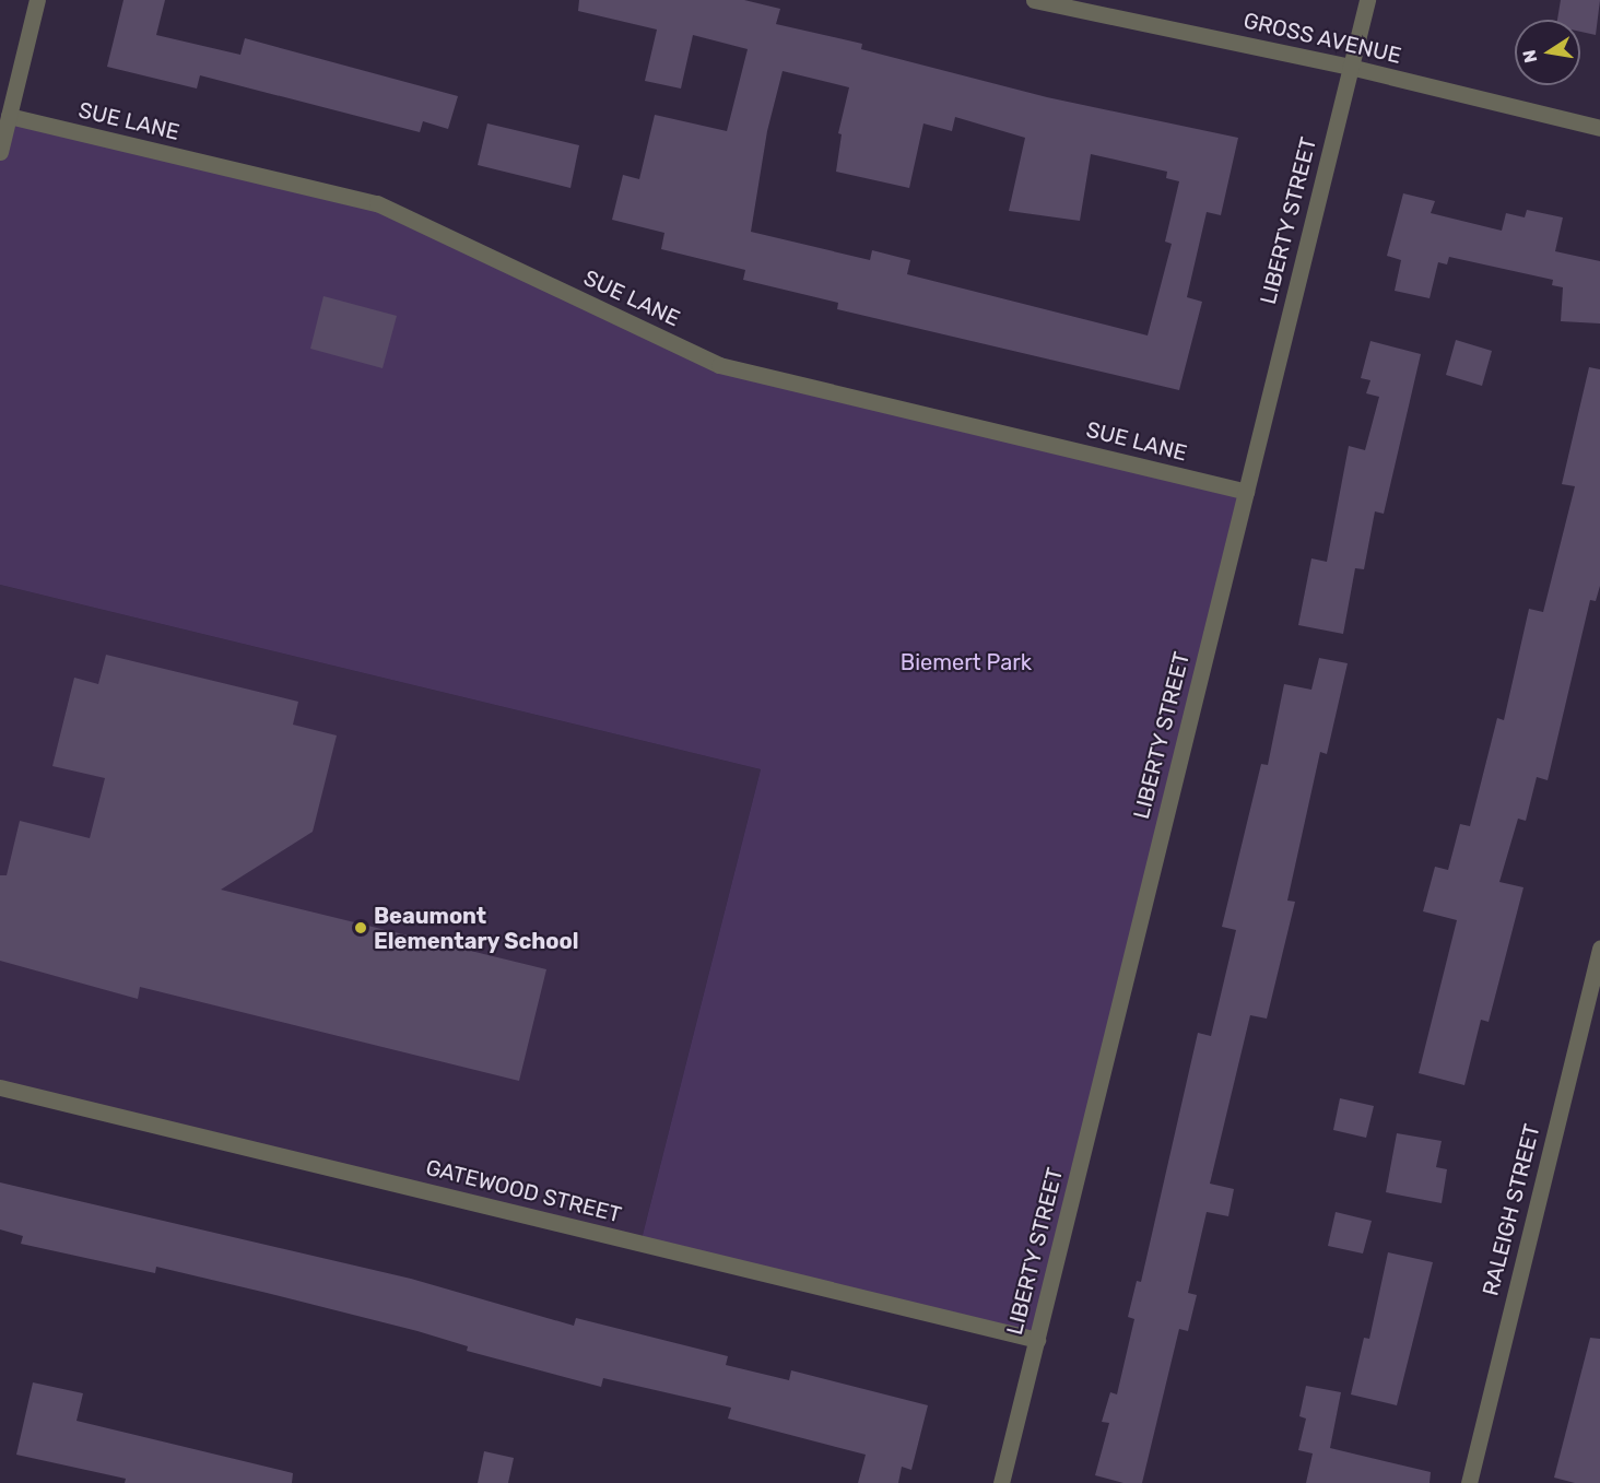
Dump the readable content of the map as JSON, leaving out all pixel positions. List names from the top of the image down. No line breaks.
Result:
{"streets":{"street":["GROSS AVENUE","SUE LANE","LIBERTY STREET","GATEWOOD STREET","RALEIGH STREET"]},"crossings":[["GROSS AVENUE","LIBERTY STREET"],["SUE LANE","LIBERTY STREET"],["LIBERTY STREET","GATEWOOD STREET"]],"parks":["Biemert Park"],"places":["Beaumont Elementary School"],"north":"left"}
